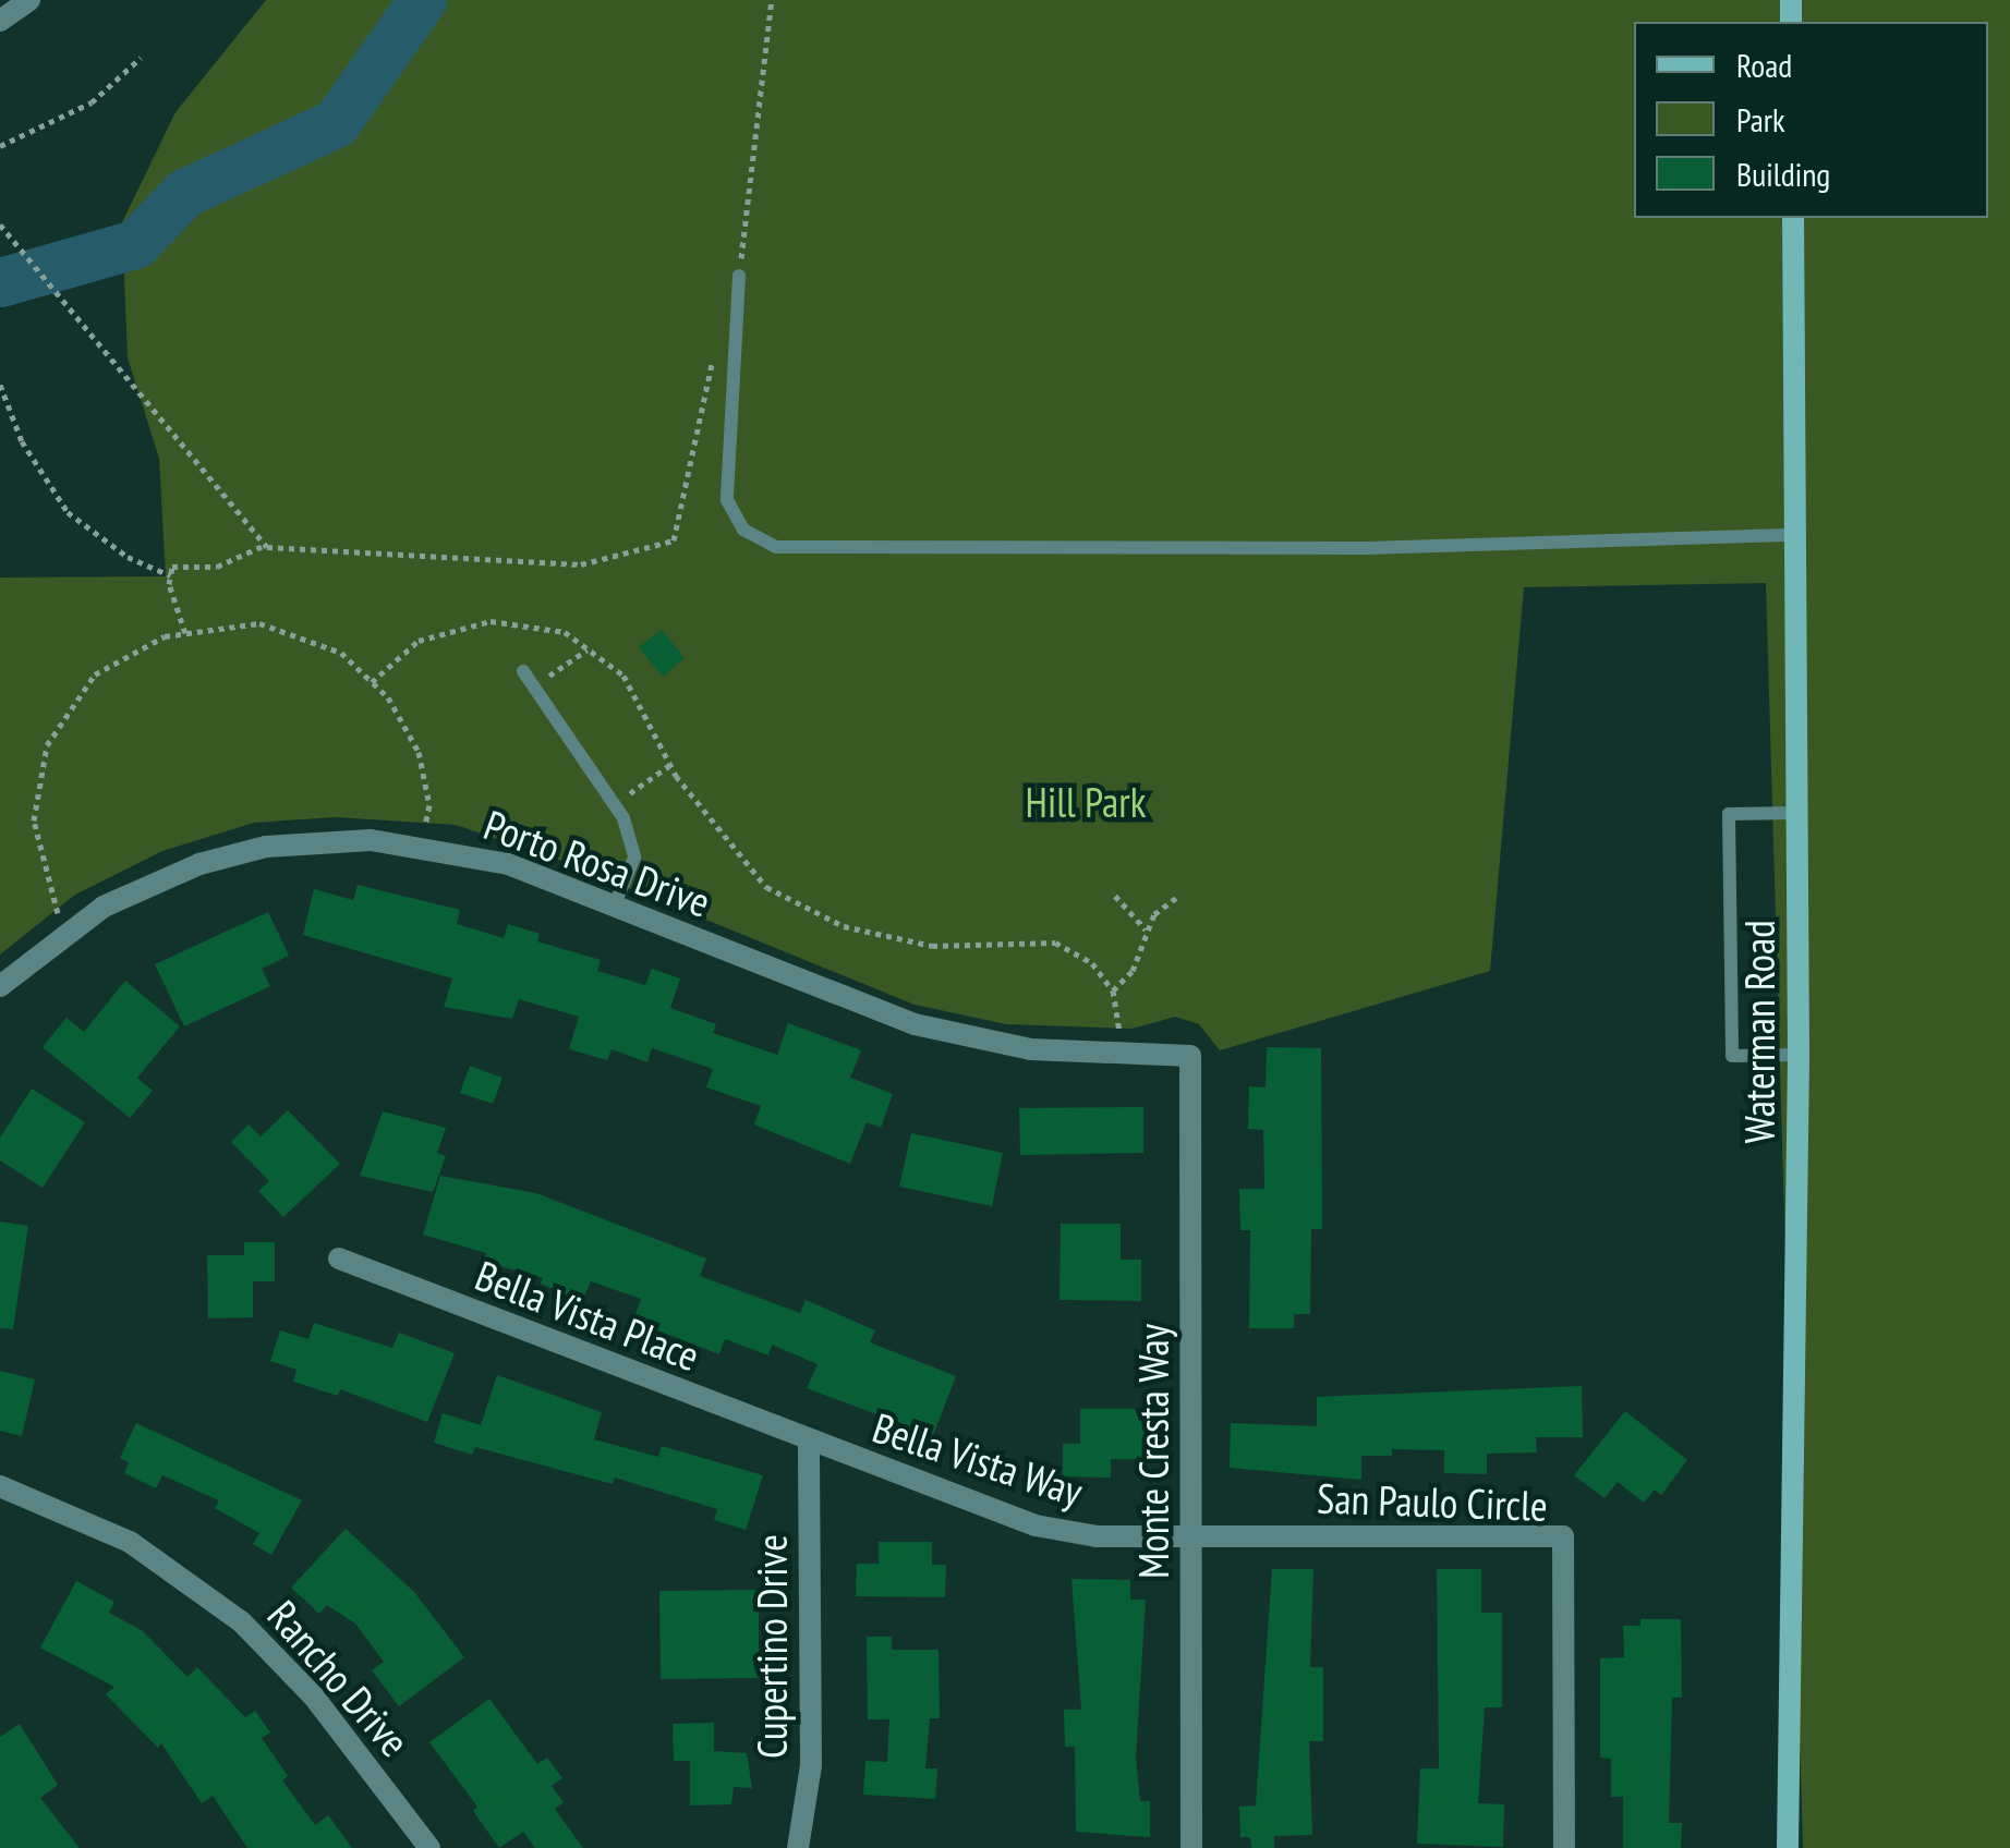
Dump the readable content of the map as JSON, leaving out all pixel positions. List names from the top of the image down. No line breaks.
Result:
{"streets":{"main road":["Waterman Road"],"street":["Porto Rosa Drive","Bella Vista Place","Monte Cresta Way","Bella Vista Way","San Paulo Circle","Cupertino Drive","Rancho Drive"]},"crossings":[["Porto Rosa Drive","Monte Cresta Way"],["Bella Vista Place","Bella Vista Way"],["Bella Vista Place","Cupertino Drive"],["Monte Cresta Way","Bella Vista Way"],["Monte Cresta Way","San Paulo Circle"],["Bella Vista Way","San Paulo Circle"],["Bella Vista Way","Cupertino Drive"]],"parks":["Hill Park"],"legend":["Road","Park","Building"]}
